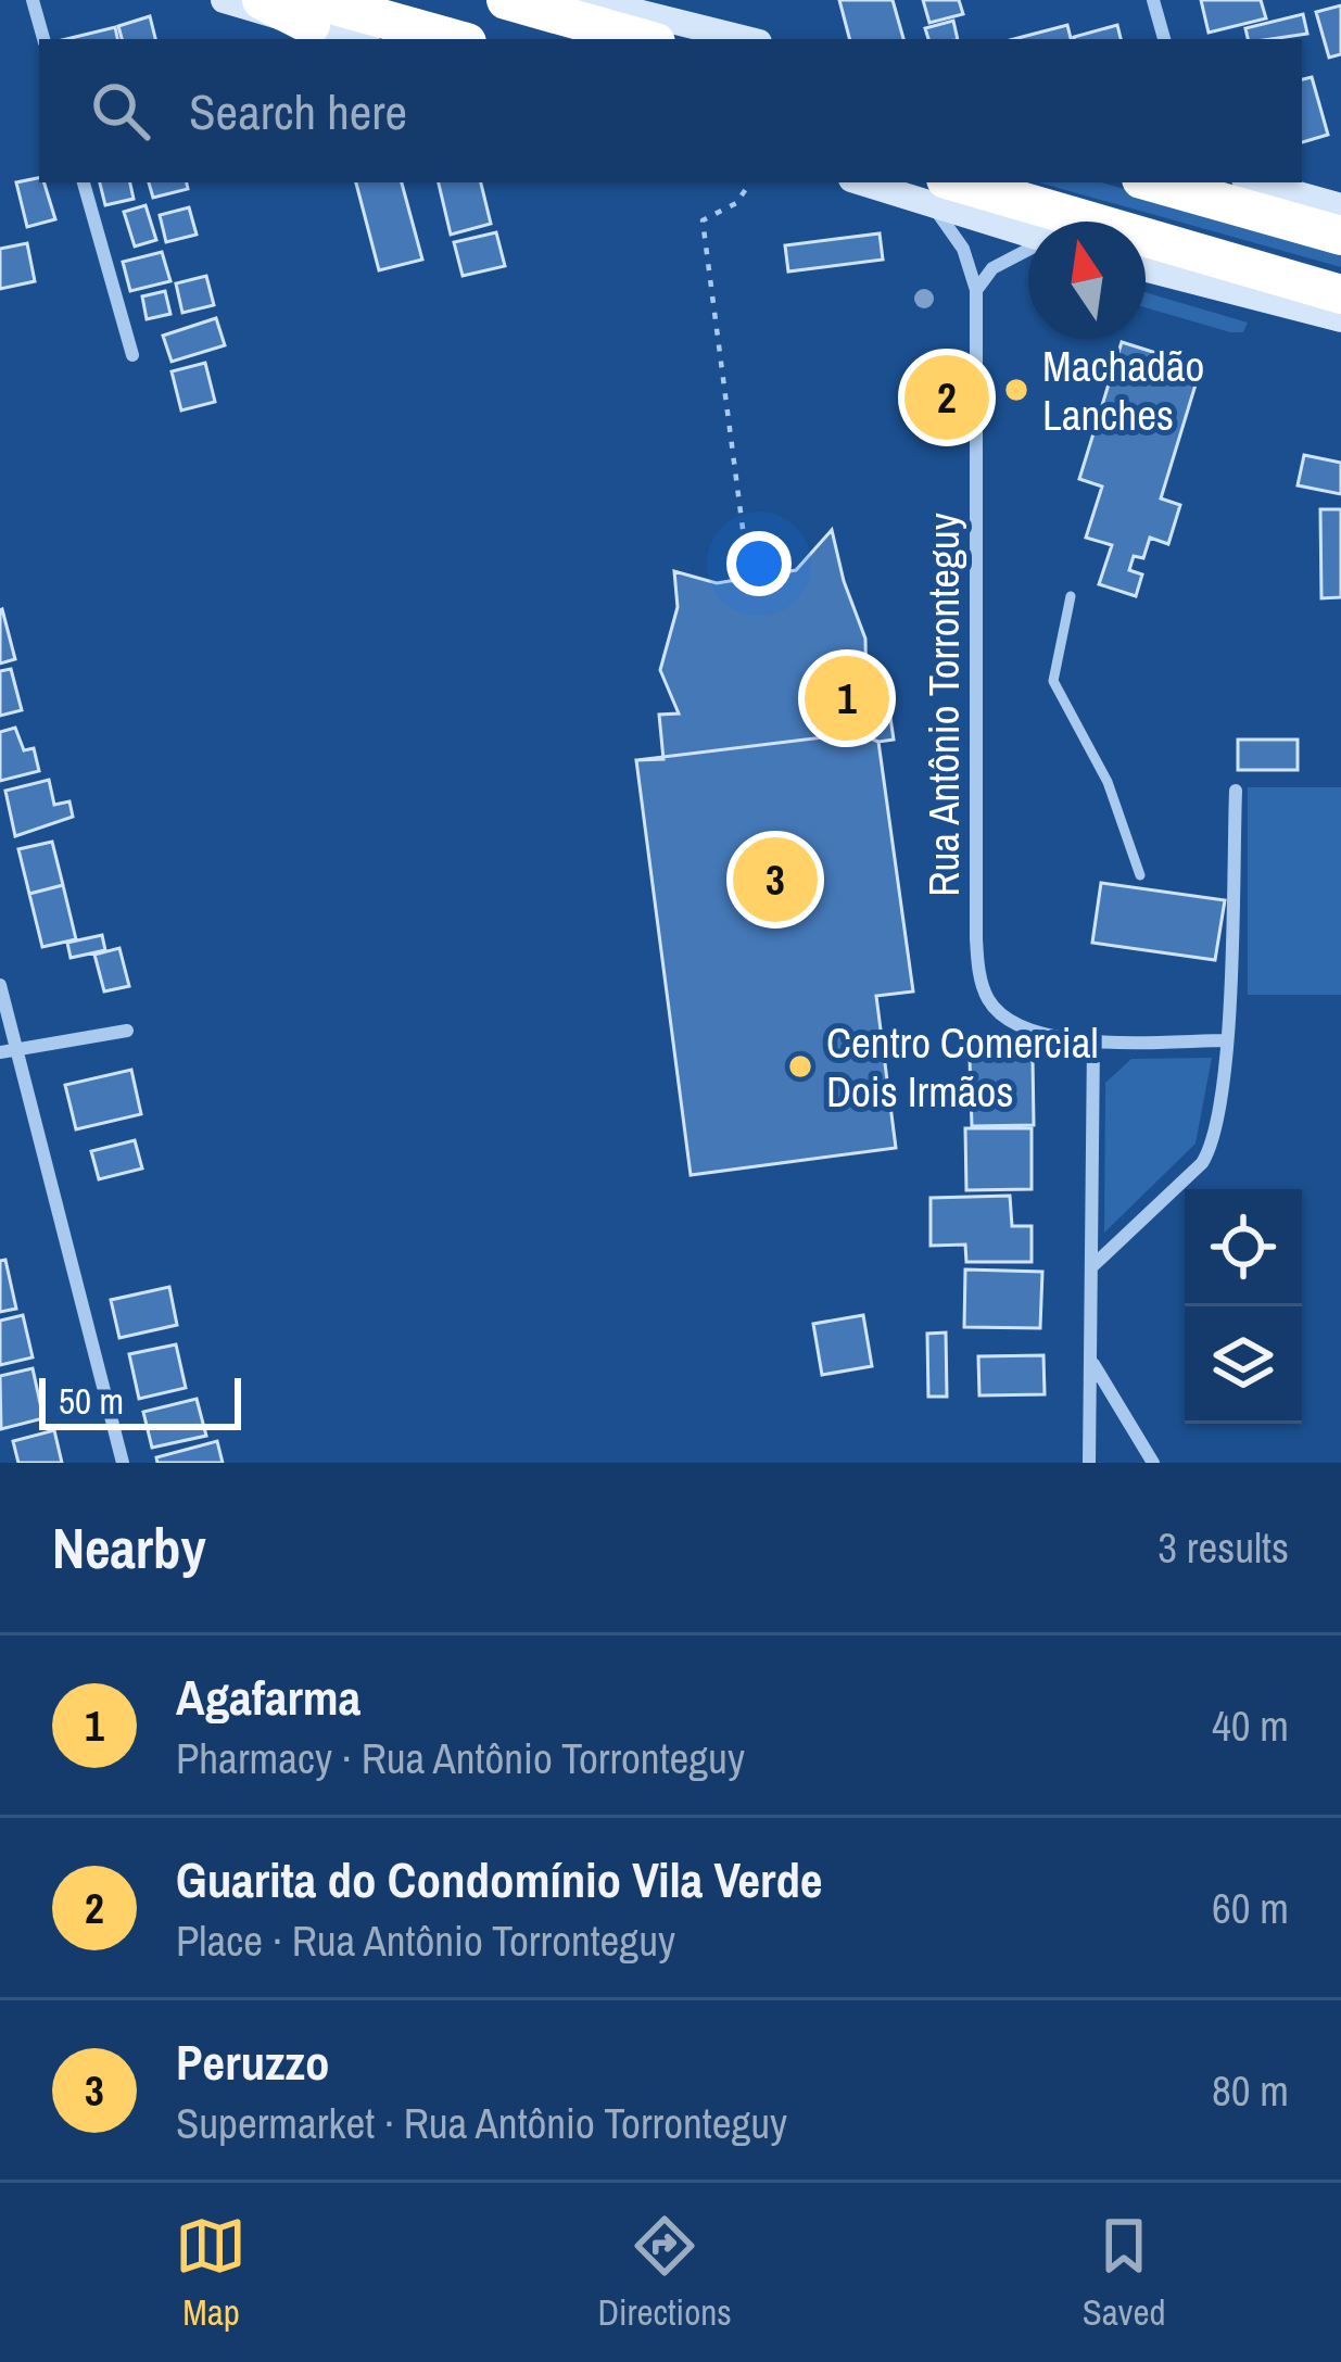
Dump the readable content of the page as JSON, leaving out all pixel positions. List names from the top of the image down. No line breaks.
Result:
{"streets":{"street":["Rua Antônio Torronteguy"]},"places":["Machadão Lanches","Centro Comercial Dois Irmãos"],"scale_bar":"50 m","north":"top","page":{"search":"Search here","pins":["2","1","3"],"scale":"50 m","heading":["Nearby","3 results"],"list":[{"mark":"1","name":"Agafarma","note":"Pharmacy · Rua Antônio Torronteguy","value":"40 m"},{"mark":"2","name":"Guarita do Condomínio Vila Verde","note":"Place · Rua Antônio Torronteguy","value":"60 m"},{"mark":"3","name":"Peruzzo","note":"Supermarket · Rua Antônio Torronteguy","value":"80 m"}],"nav":["Map","Directions","Saved"]}}
